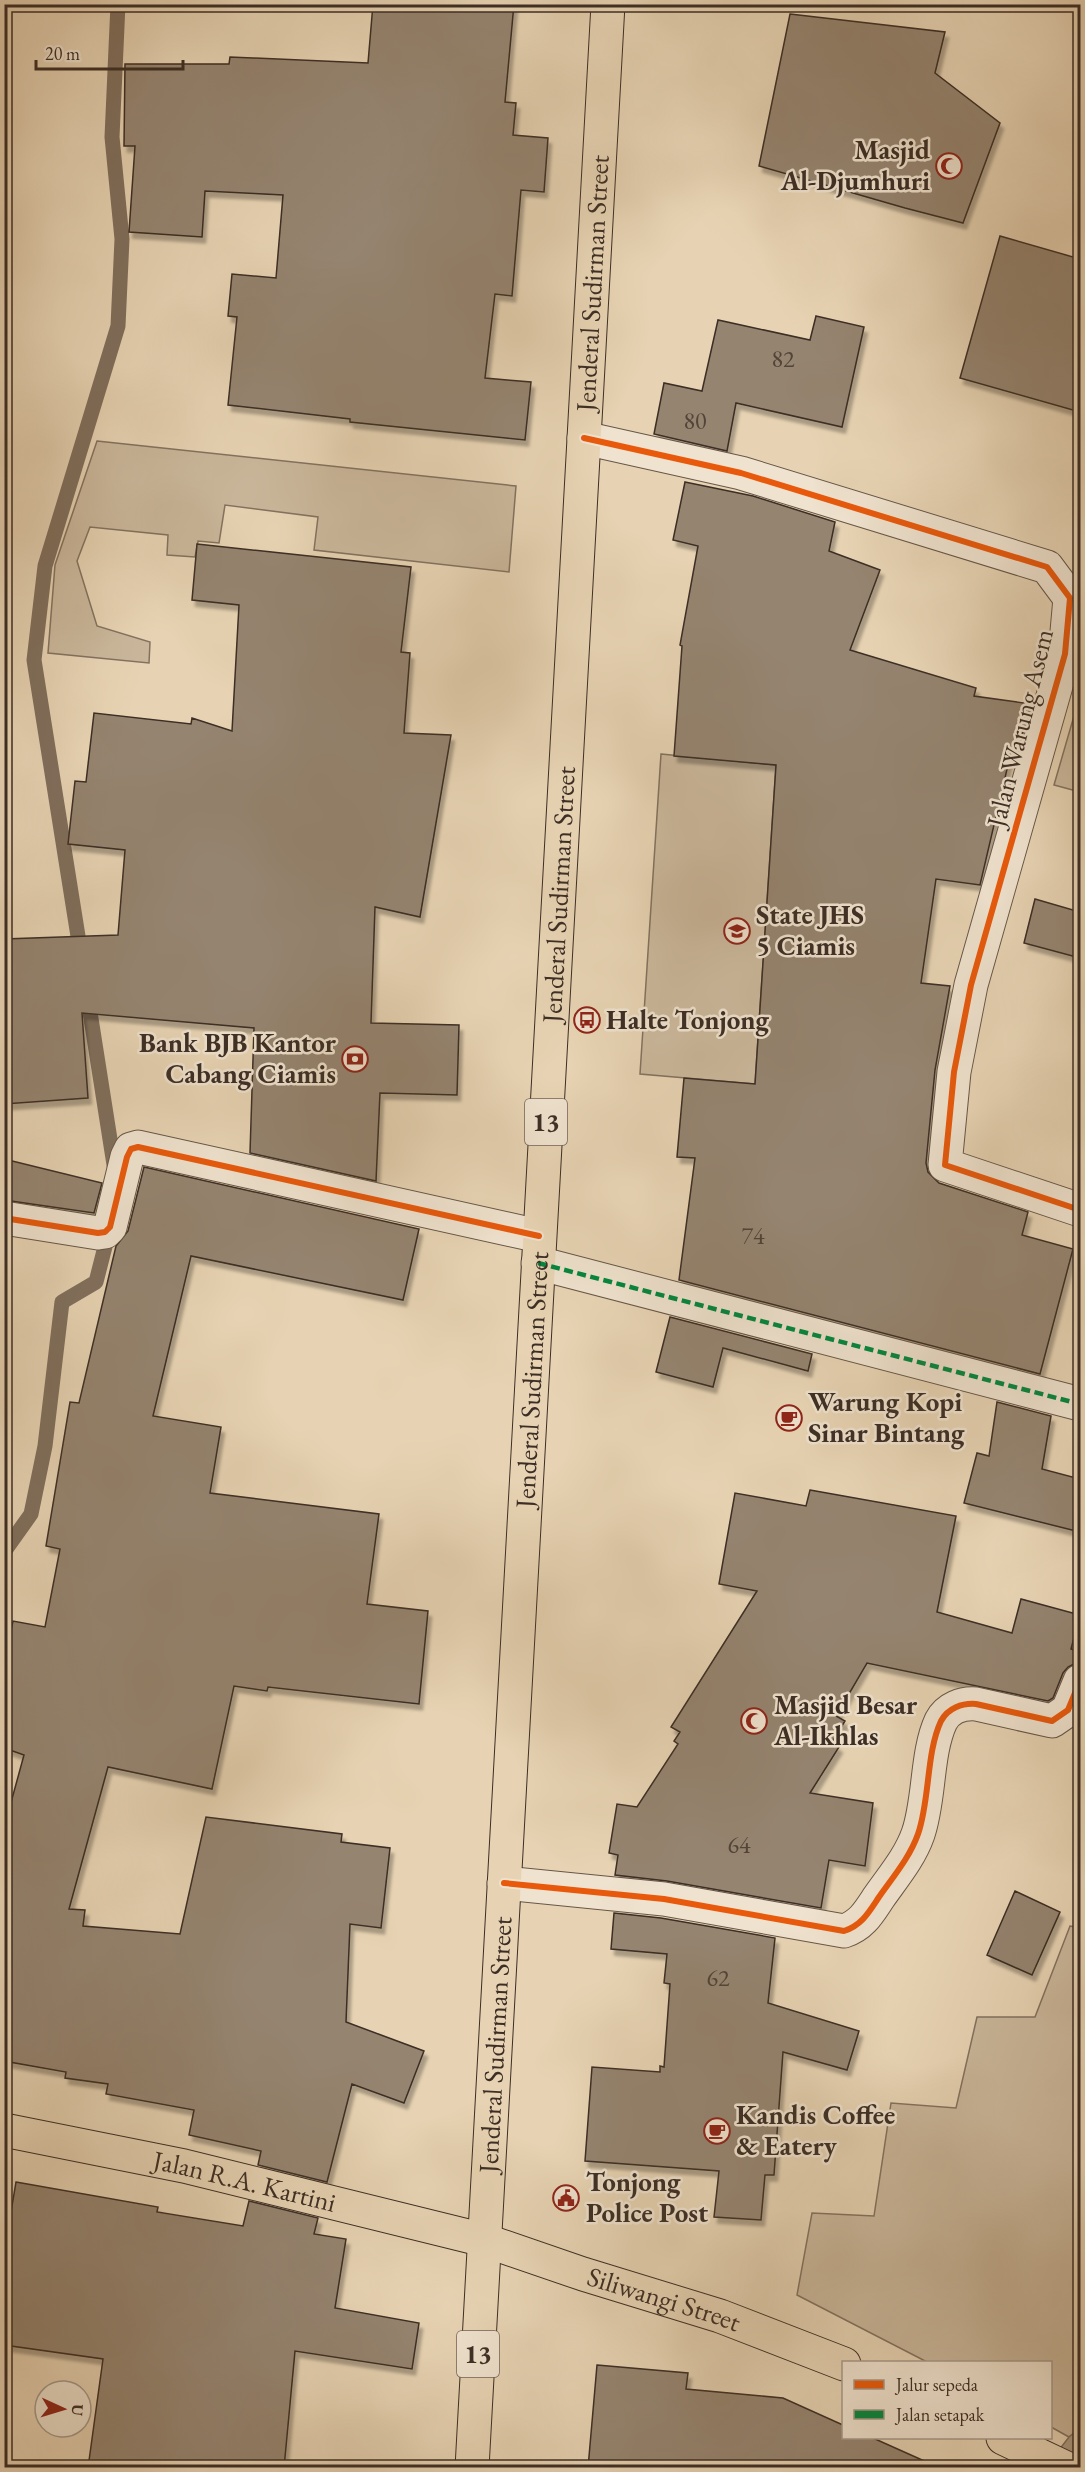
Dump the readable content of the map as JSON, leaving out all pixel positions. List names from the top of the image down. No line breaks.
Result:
{"streets":{"main road":["Jenderal Sudirman Street","13","Jalan R.A. Kartini","Siliwangi Street"],"street":["Jalan Warung Asem"]},"crossings":[["Jenderal Sudirman Street","Jalan Warung Asem"],["Jenderal Sudirman Street","Jalan R.A. Kartini"],["Jenderal Sudirman Street","Siliwangi Street"],["Jalan R.A. Kartini","Siliwangi Street"]],"places":{"mosque":["Masjid Al-Djumhuri","Masjid Besar Al-Ikhlas"],"school or university":["State JHS 5 Ciamis"],"bus stop":["Halte Tonjong"],"bank":["Bank BJB Kantor Cabang Ciamis"],"cafe":["Warung Kopi Sinar Bintang","Kandis Coffee & Eatery"],"public building":["Tonjong Police Post"]},"house_numbers":["82","80","74","64","62"],"legend":["Jalur sepeda","Jalan setapak"],"scale_bar":"20 m","north":"right"}
